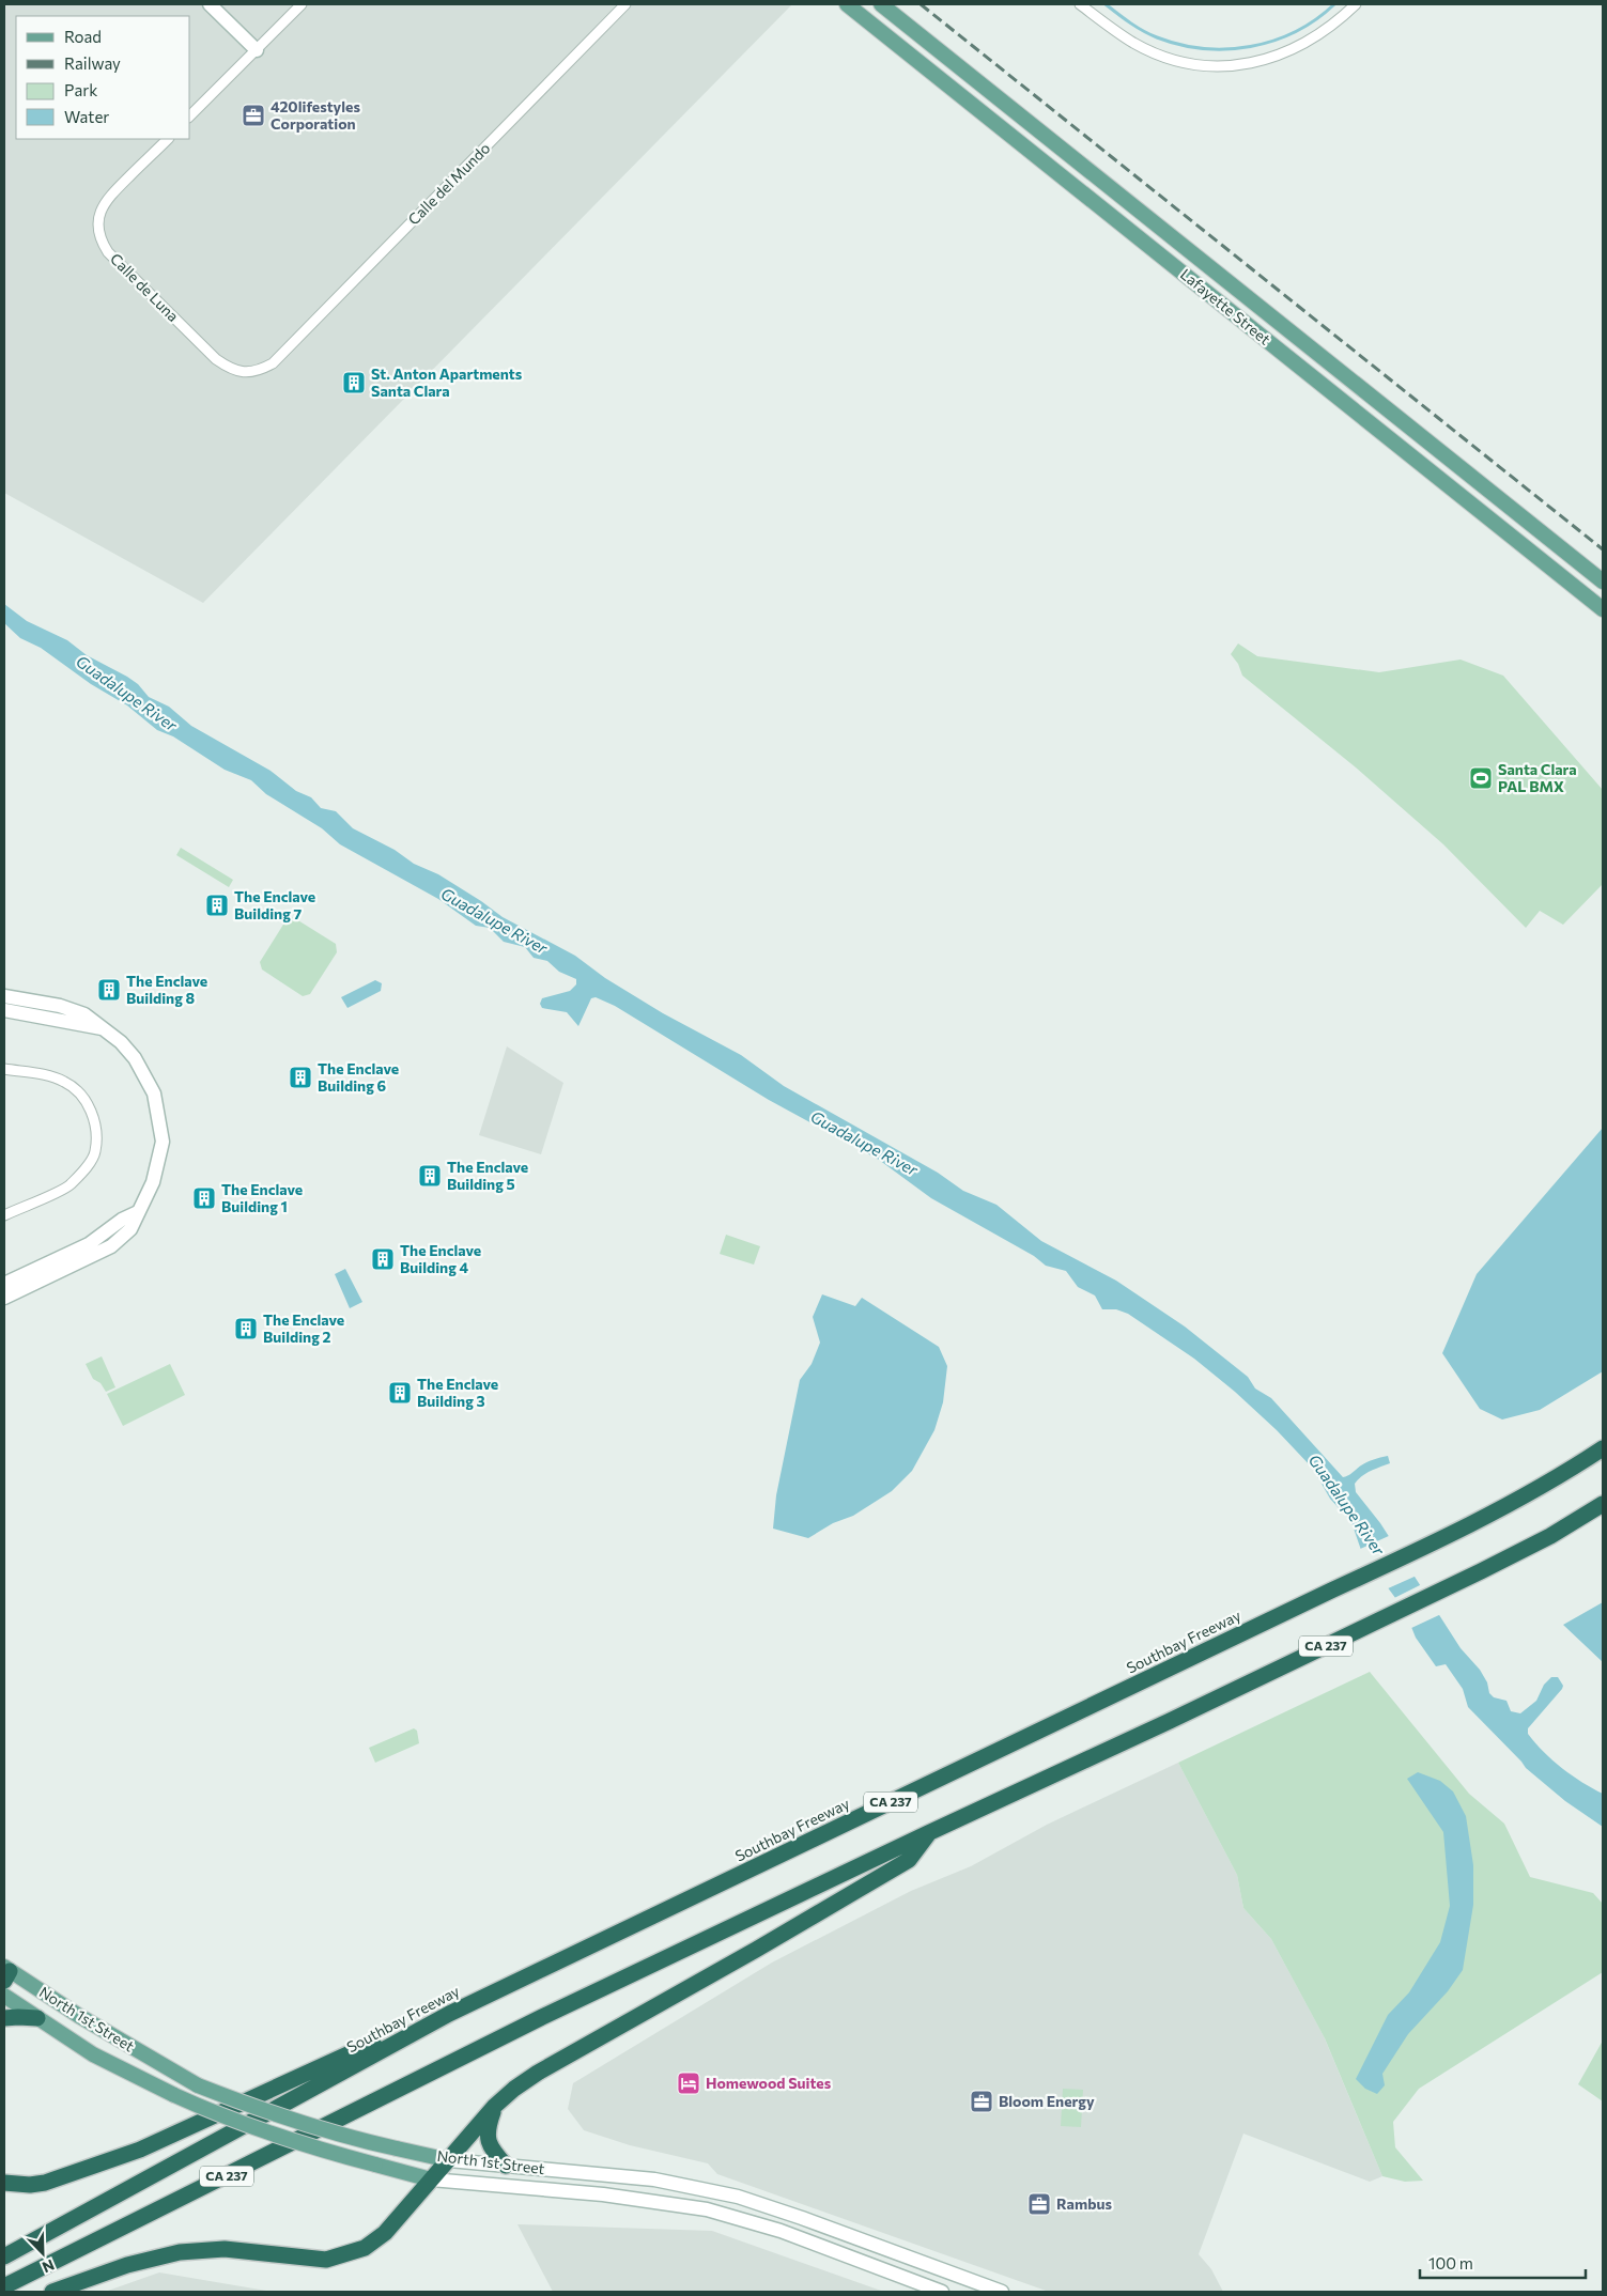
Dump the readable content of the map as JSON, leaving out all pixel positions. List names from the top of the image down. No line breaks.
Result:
{"streets":{"highway":["Southbay Freeway","CA 237"],"main road":["Lafayette Street","North 1st Street"],"street":["Calle del Mundo","Calle de Luna"]},"crossings":[["Calle del Mundo","Calle de Luna"]],"water":["Guadalupe River"],"places":{"office":["420lifestyles Corporation","Bloom Energy","Rambus"],"building":["St. Anton Apartments Santa Clara","The Enclave Building 7","The Enclave Building 8","The Enclave Building 6","The Enclave Building 5","The Enclave Building 1","The Enclave Building 4","The Enclave Building 2","The Enclave Building 3"],"sports":["Santa Clara PAL BMX"],"hotel":["Homewood Suites"]},"legend":["Road","Railway","Park","Water"],"scale_bar":"100 m","north":"bottom right"}
